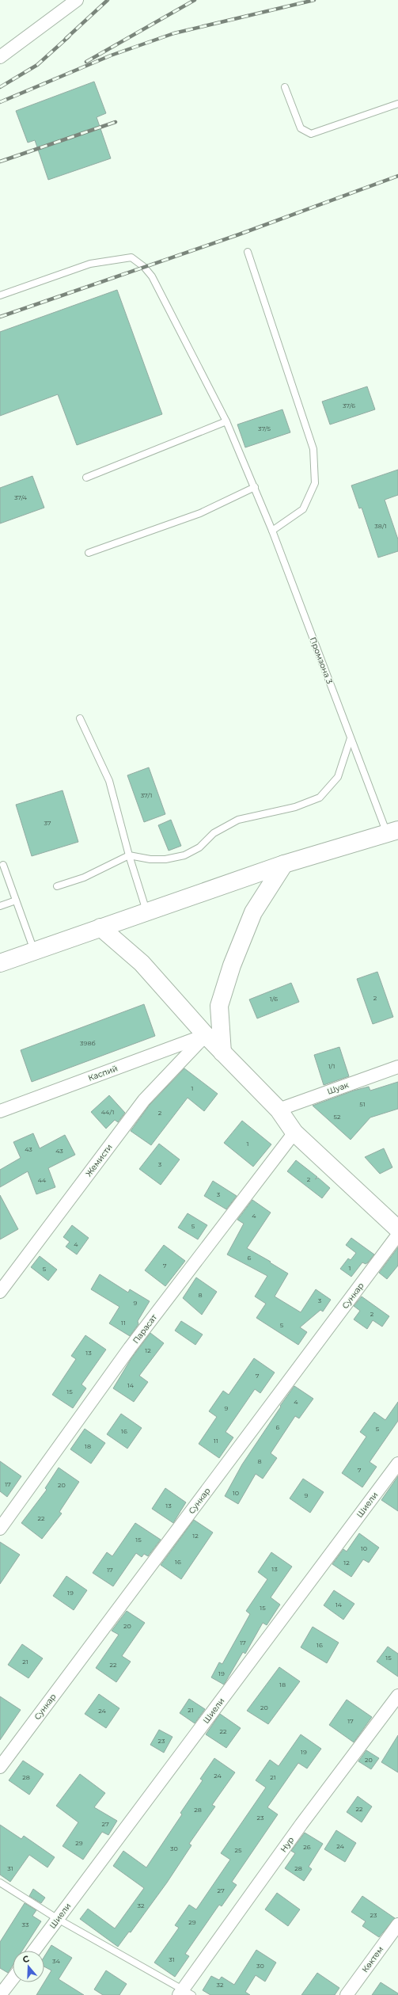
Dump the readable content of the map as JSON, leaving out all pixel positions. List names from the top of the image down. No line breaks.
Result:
{"streets":{"street":["Каспий","Шуак","Жемисти","Сункар","Парасат","Шиели","Нур","Көктем"],"lane":["Промзона 3"]},"crossings":[["Каспий","Жемисти"]],"house_numbers":["37/6","37/5","37/4","38/1","37/1","37","2","1/6","398б","1/1","1","51","44/1","2","52","1","43","43","3","2","44","3","4","5","4","6","7","1","5","8","3","9","2","11","5","12","13","7","14","15","4","9","6","5","16","11","18","8","7","17","20","10","9","13","22","12","15","10","16","12","13","17","19","14","15","20","17","16","15","21","22","19","18","20","21","24","17","22","23","19","20","24","28","21","22","28","23","27","29","24","26","30","25","31","28","27","32","23","29","33","31","34","30","32"],"north":"top"}
